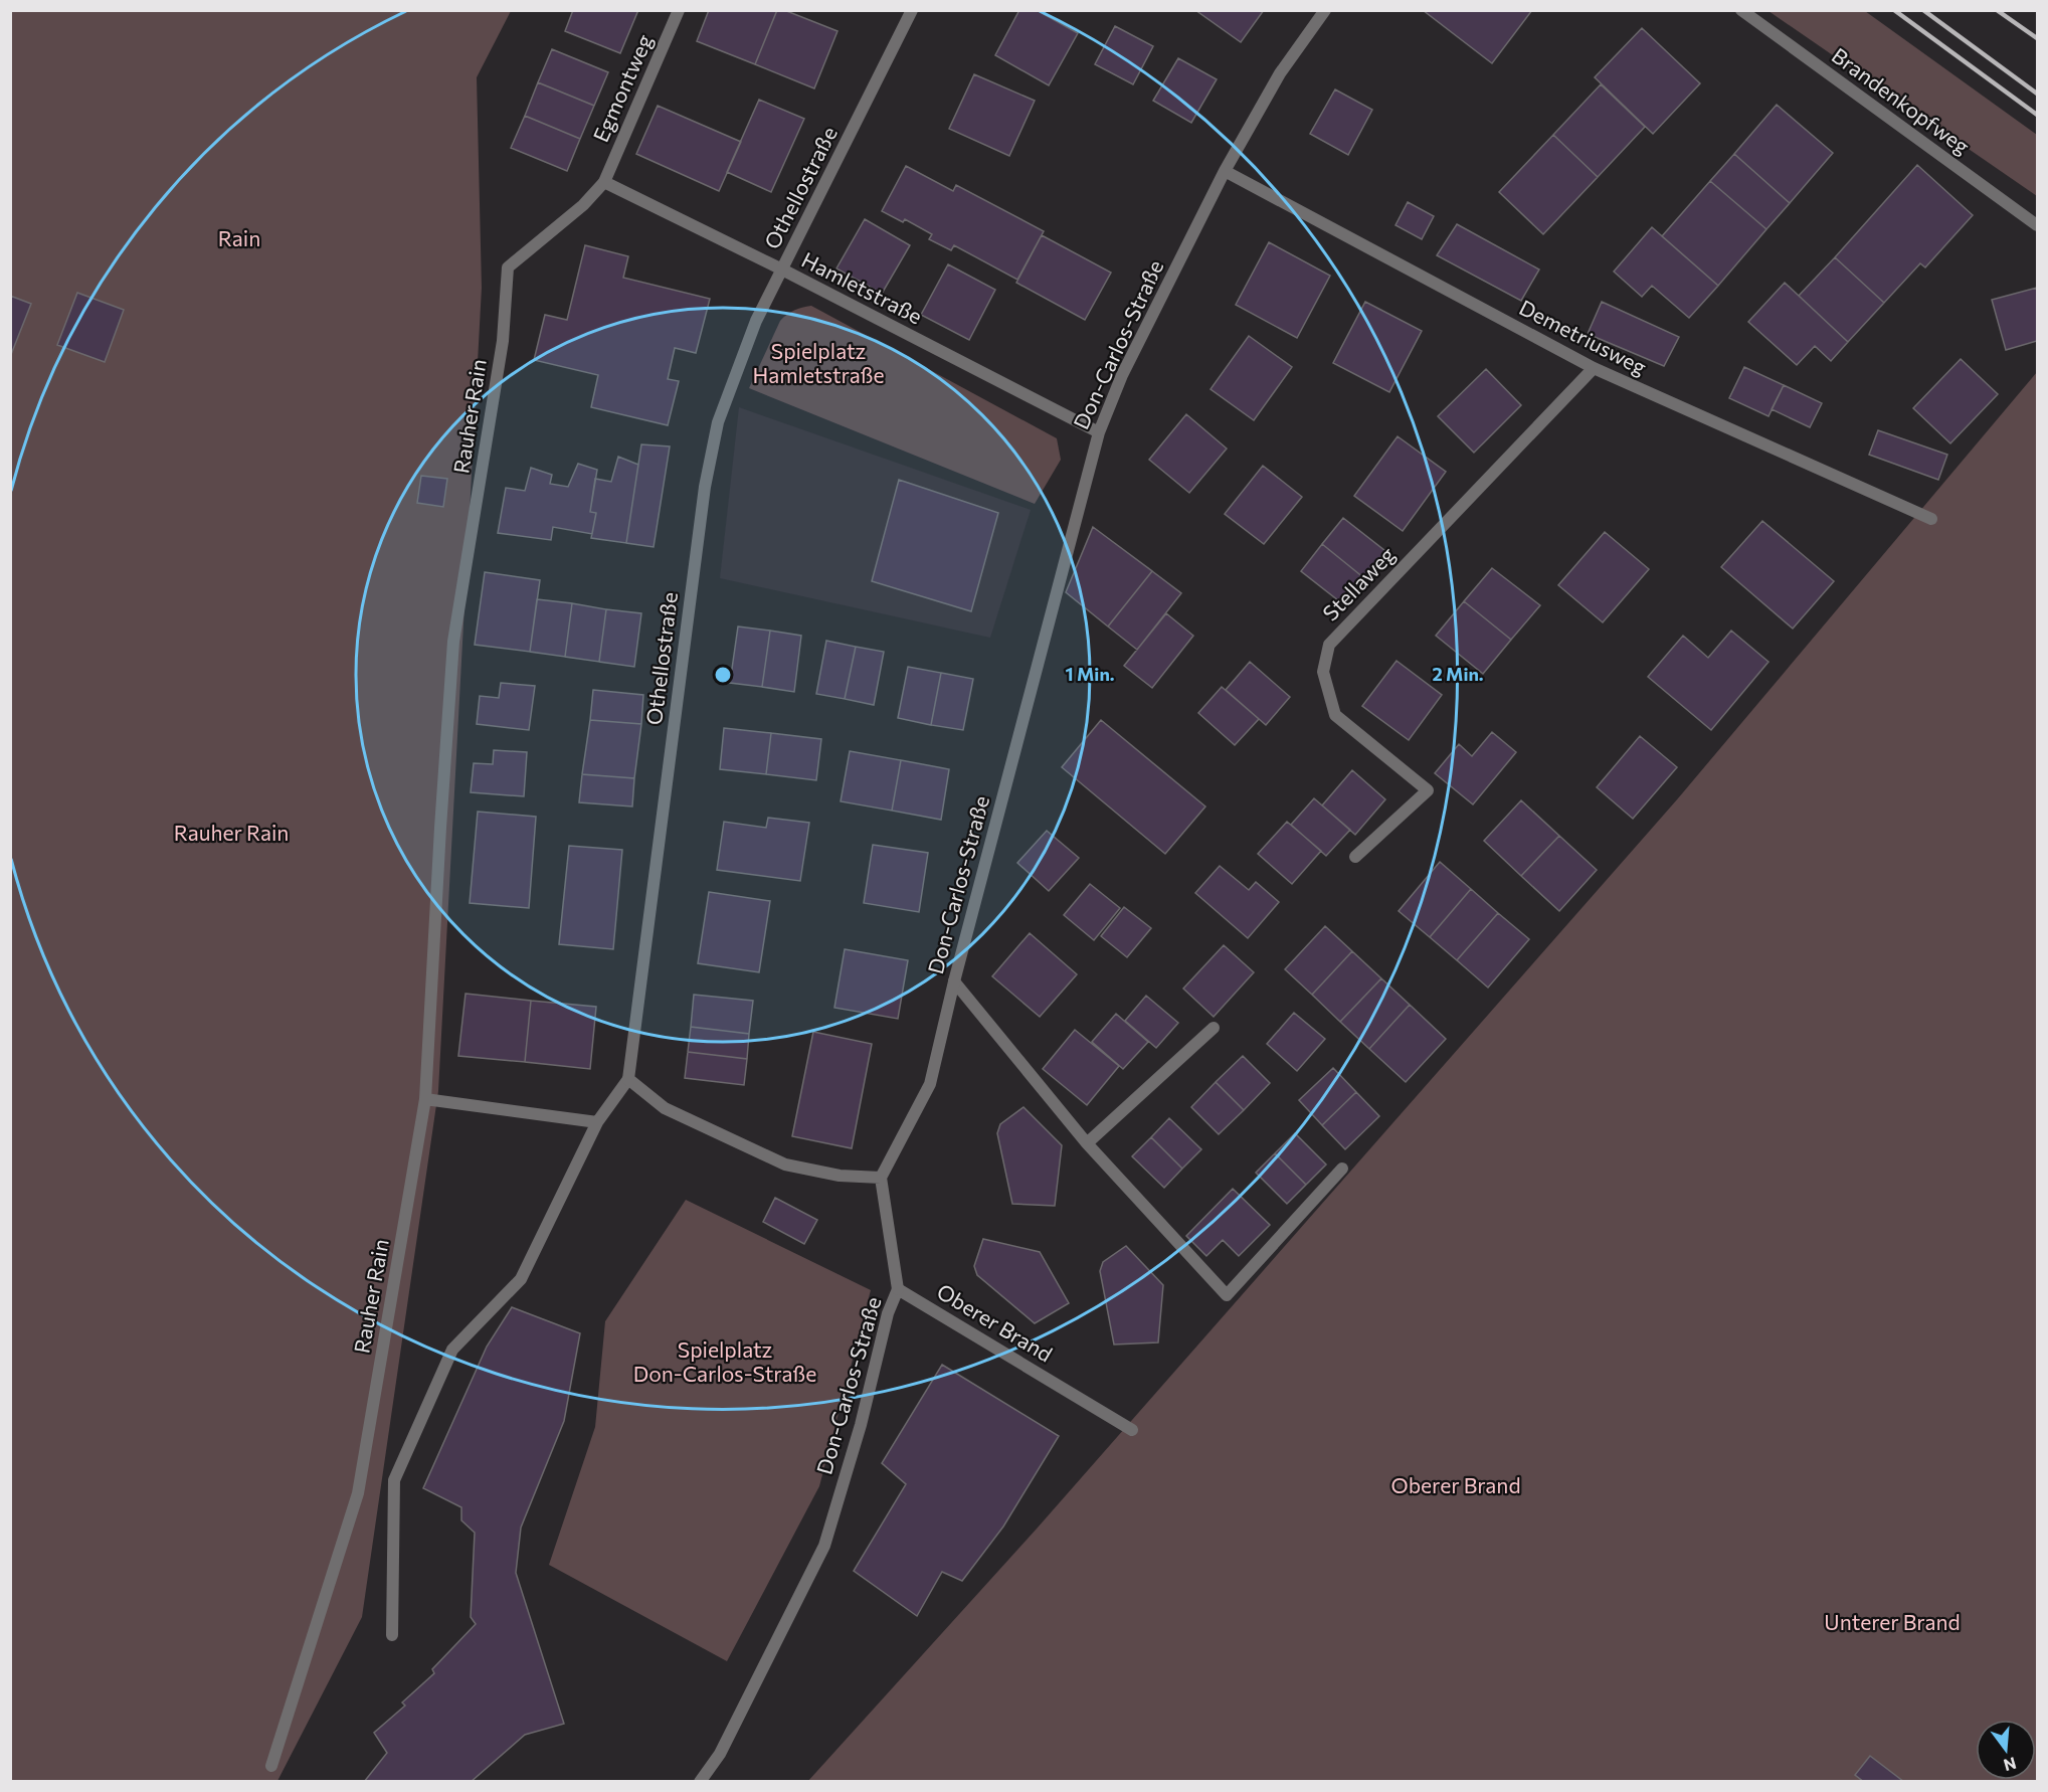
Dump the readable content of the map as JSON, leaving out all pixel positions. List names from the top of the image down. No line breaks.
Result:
{"streets":{"street":["Egmontweg","Brandenkopfweg","Othellostraße","Hamletstraße","Demetriusweg","Don-Carlos-Straße","Rauher Rain","Stellaweg","Oberer Brand"]},"crossings":[["Egmontweg","Hamletstraße"],["Egmontweg","Rauher Rain"],["Othellostraße","Hamletstraße"],["Hamletstraße","Don-Carlos-Straße"],["Hamletstraße","Rauher Rain"],["Demetriusweg","Don-Carlos-Straße"],["Demetriusweg","Stellaweg"],["Don-Carlos-Straße","Oberer Brand"]],"parks":["Rain","Spielplatz Hamletstraße","Rauher Rain","Spielplatz Don-Carlos-Straße","Oberer Brand","Unterer Brand"],"north":"bottom","rings":["1 Min.","2 Min."]}
